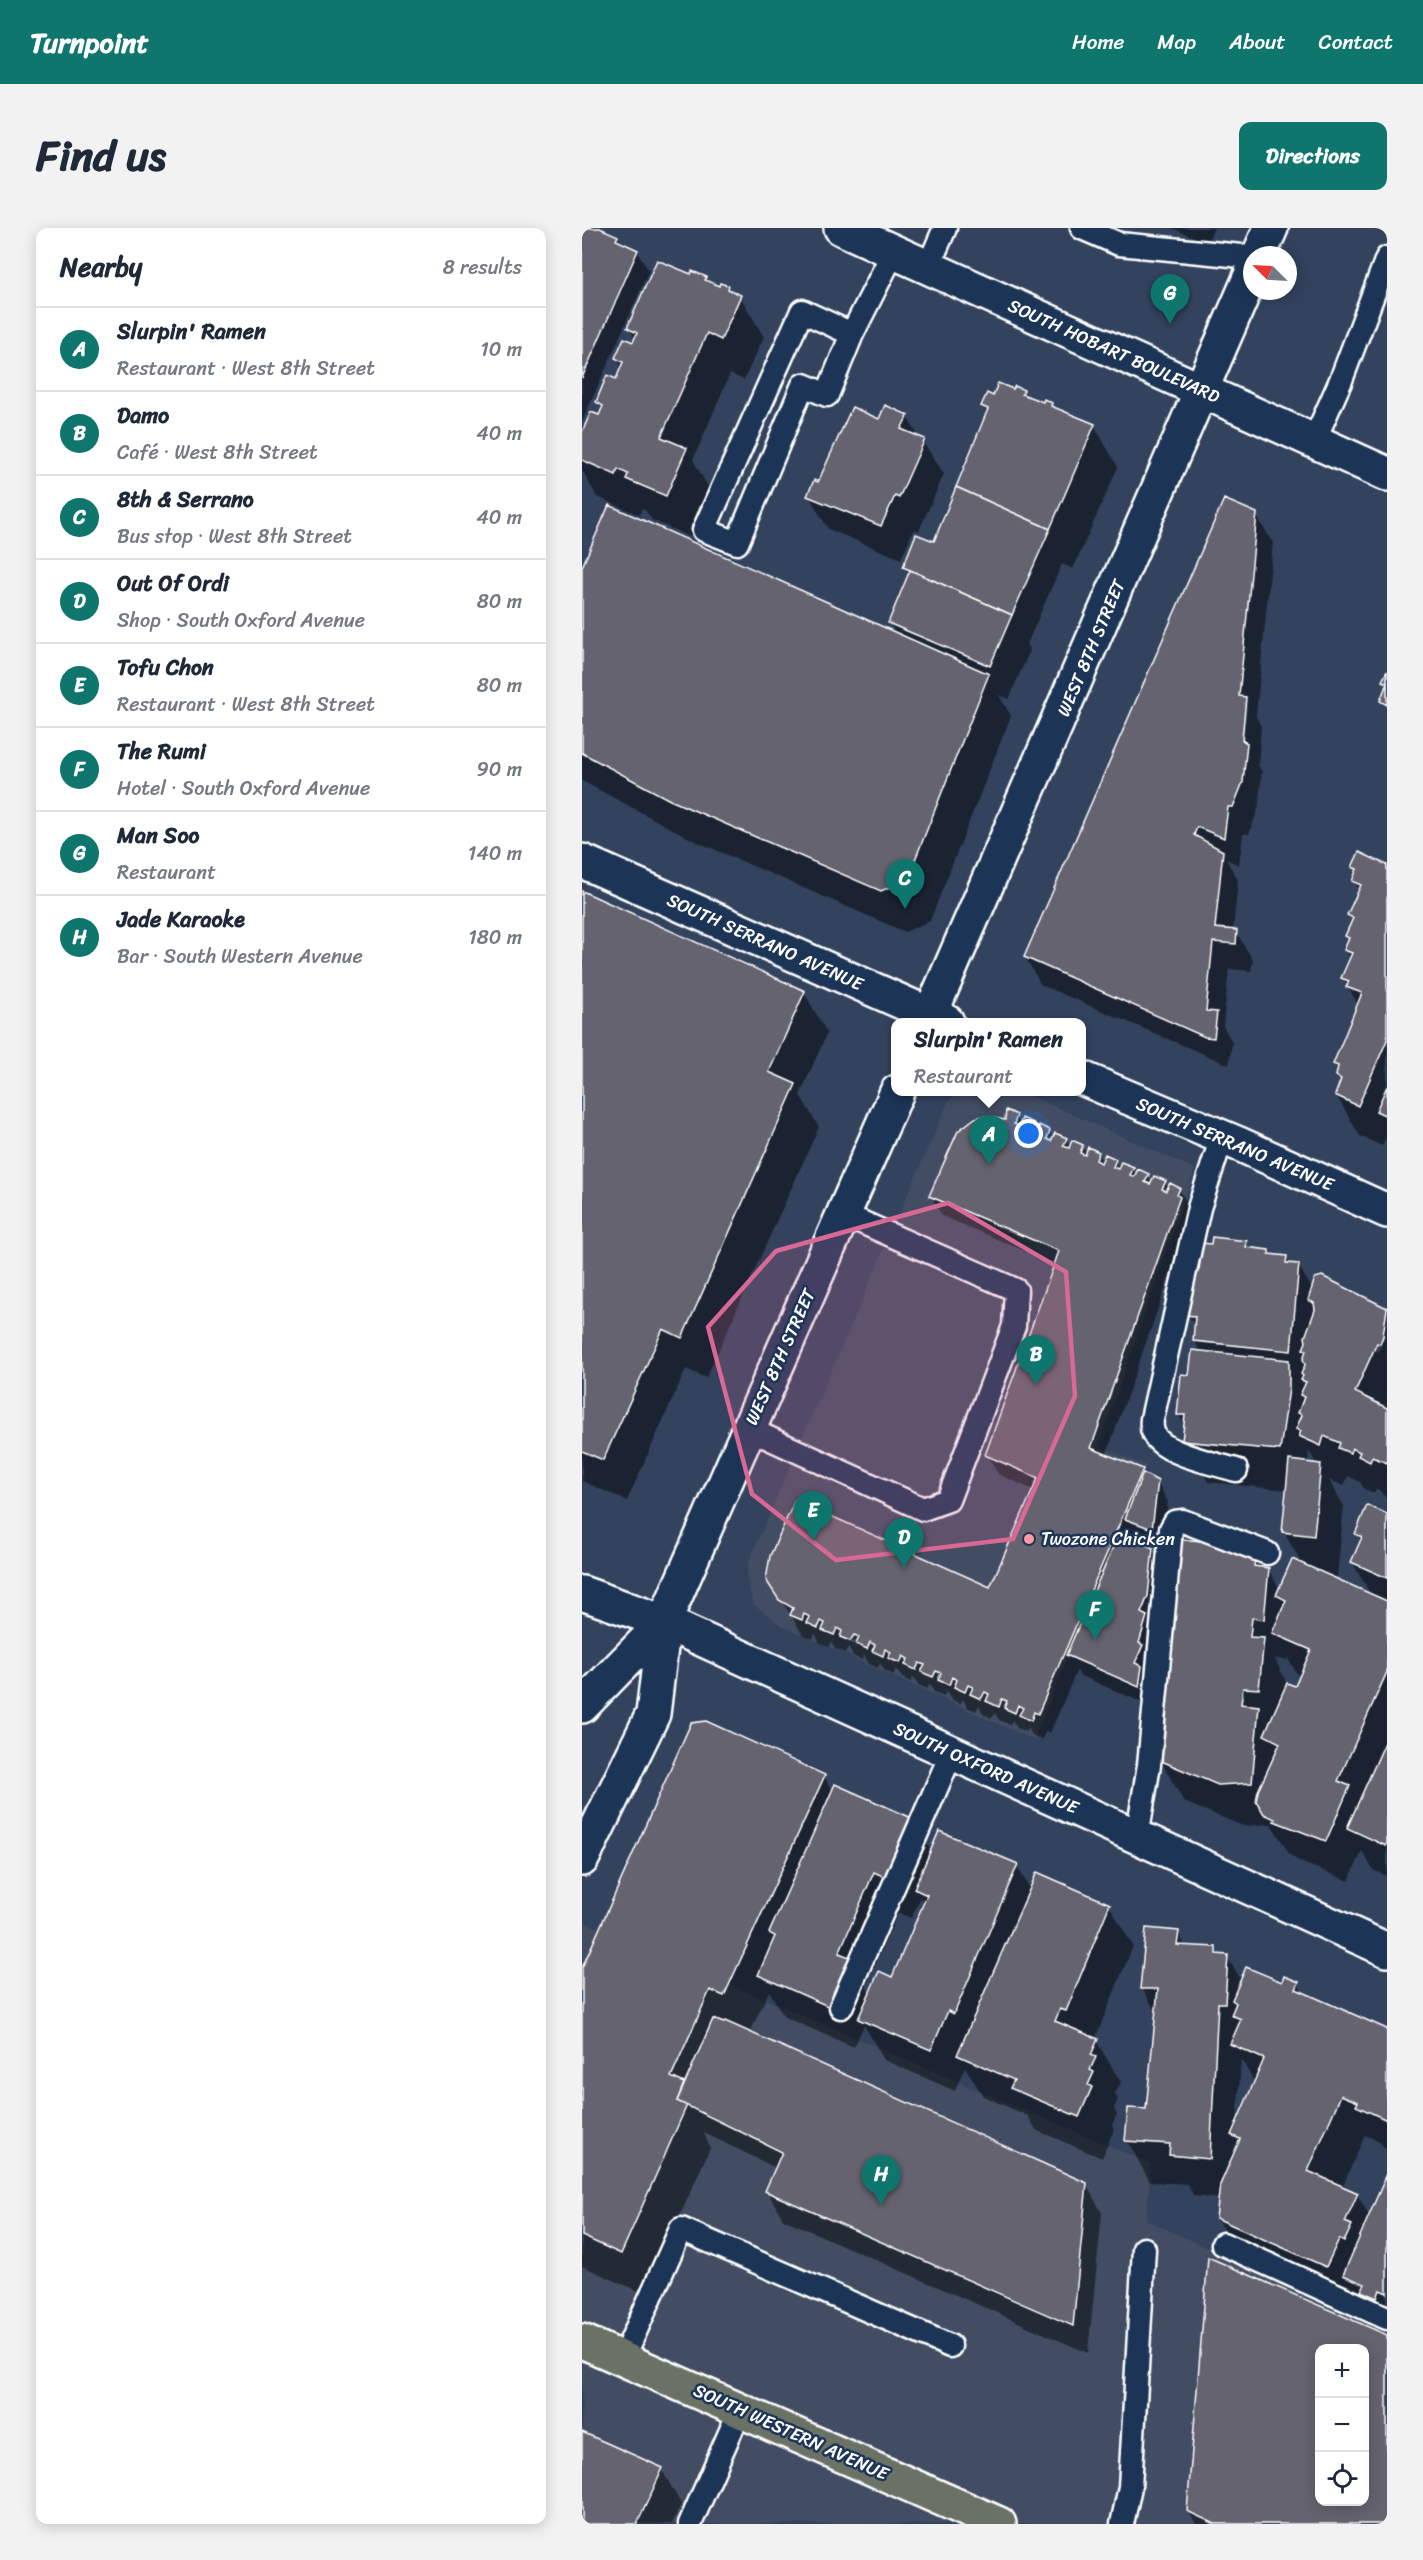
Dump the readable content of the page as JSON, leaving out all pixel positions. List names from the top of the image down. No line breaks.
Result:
{"streets":{"main road":["SOUTH WESTERN AVENUE"],"street":["SOUTH HOBART BOULEVARD","WEST 8TH STREET","SOUTH SERRANO AVENUE","SOUTH OXFORD AVENUE"]},"crossings":[["SOUTH HOBART BOULEVARD","WEST 8TH STREET"],["WEST 8TH STREET","SOUTH OXFORD AVENUE"]],"places":["Twozone Chicken"],"north":"top left","page":{"header":"Turnpoint","nav":["Home","Map","About","Contact"],"title":"Find us","buttons":"Directions","heading":["Nearby","8 results"],"pins":["G","C","A","B","E","D","F","H"],"list":[{"mark":"A","name":"Slurpin' Ramen","note":"Restaurant · West 8th Street","value":"10 m"},{"mark":"B","name":"Damo","note":"Café · West 8th Street","value":"40 m"},{"mark":"C","name":"8th & Serrano","note":"Bus stop · West 8th Street","value":"40 m"},{"mark":"D","name":"Out Of Ordi","note":"Shop · South Oxford Avenue","value":"80 m"},{"mark":"E","name":"Tofu Chon","note":"Restaurant · West 8th Street","value":"80 m"},{"mark":"F","name":"The Rumi","note":"Hotel · South Oxford Avenue","value":"90 m"},{"mark":"G","name":"Man Soo","note":"Restaurant","value":"140 m"},{"mark":"H","name":"Jade Karaoke","note":"Bar · South Western Avenue","value":"180 m"}],"popup":["Slurpin' Ramen","Restaurant"],"map_buttons":["+","−"]}}
